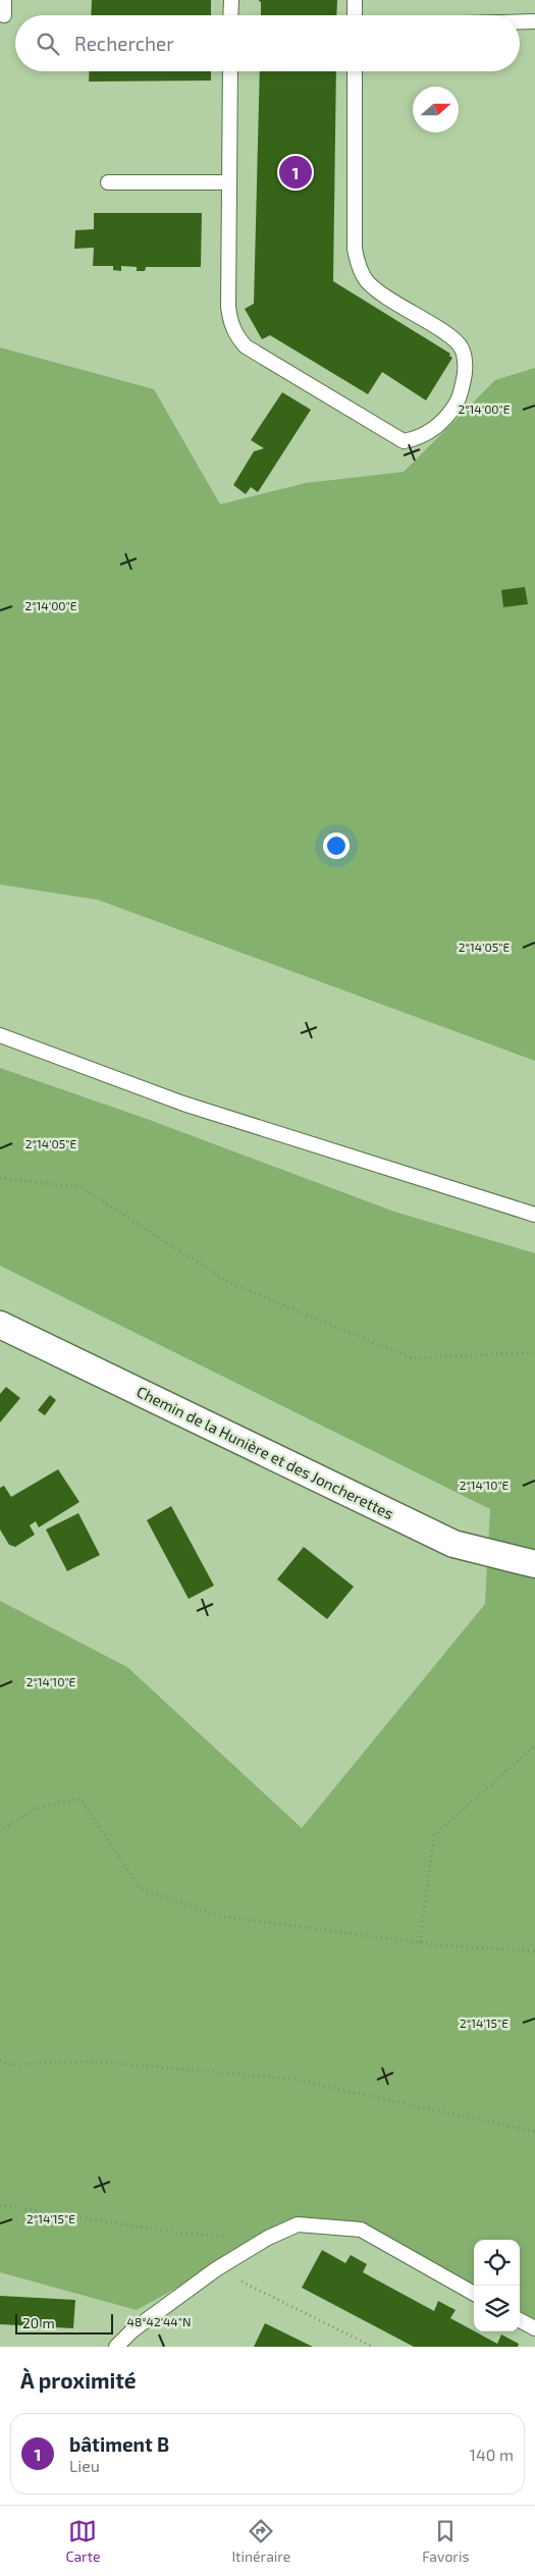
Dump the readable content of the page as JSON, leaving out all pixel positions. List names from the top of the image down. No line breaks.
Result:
{"streets":{"street":["Chemin de la Hunière et des Joncherettes"]},"scale_bar":"20 m","north":"right","page":{"search":"Rechercher","pins":"1","scale":"20 m","heading":"À proximité","list":[{"mark":"1","name":"bâtiment B","note":"Lieu","value":"140 m"}],"nav":["Carte","Itinéraire","Favoris"]},"coordinates":["2°14'00\"E","2°14'05\"E","2°14'10\"E","2°14'15\"E","48°42'44\"N"]}
